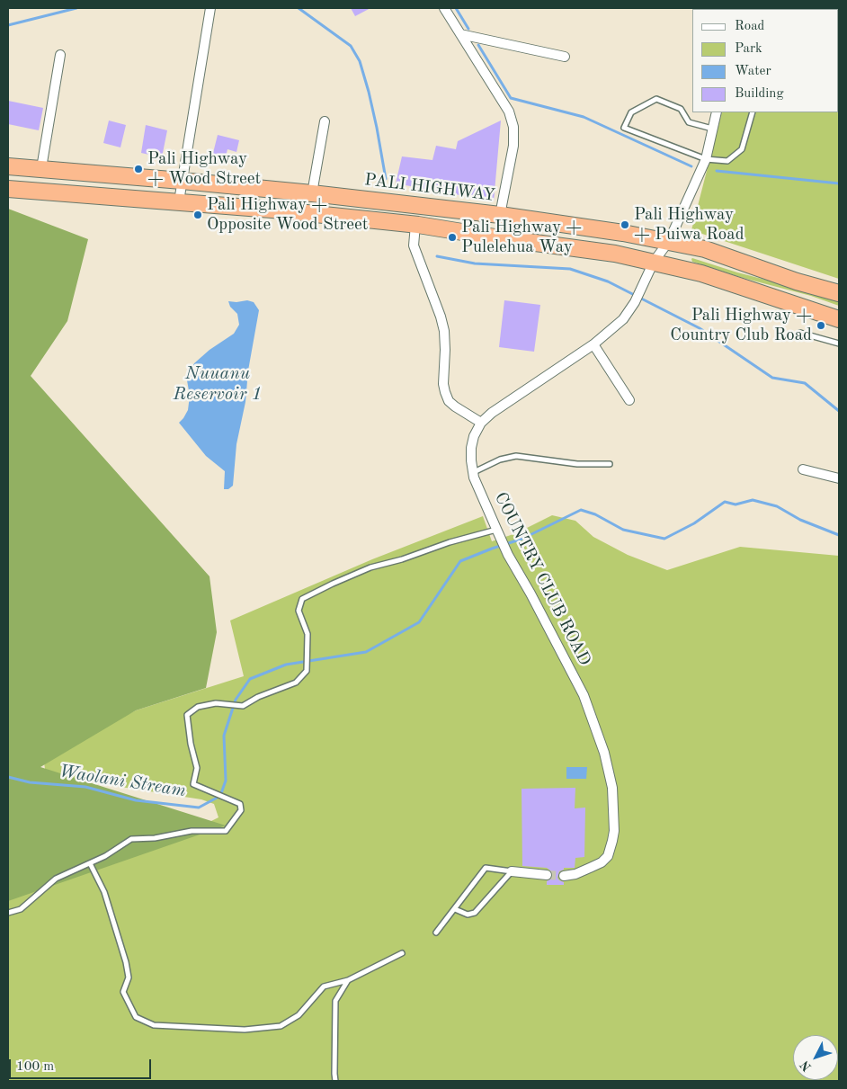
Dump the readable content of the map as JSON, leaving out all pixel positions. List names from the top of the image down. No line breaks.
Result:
{"streets":{"highway":["PALI HIGHWAY"],"street":["COUNTRY CLUB ROAD"]},"crossings":[["PALI HIGHWAY","COUNTRY CLUB ROAD"]],"water":["Nuuanu Reservoir 1","Waolani Stream"],"places":["Pali Highway + Wood Street","Pali Highway + Opposite Wood Street","Pali Highway + Puiwa Road","Pali Highway + Pulelehua Way","Pali Highway + Country Club Road"],"legend":["Road","Park","Water","Building"],"scale_bar":"100 m","north":"bottom left"}
